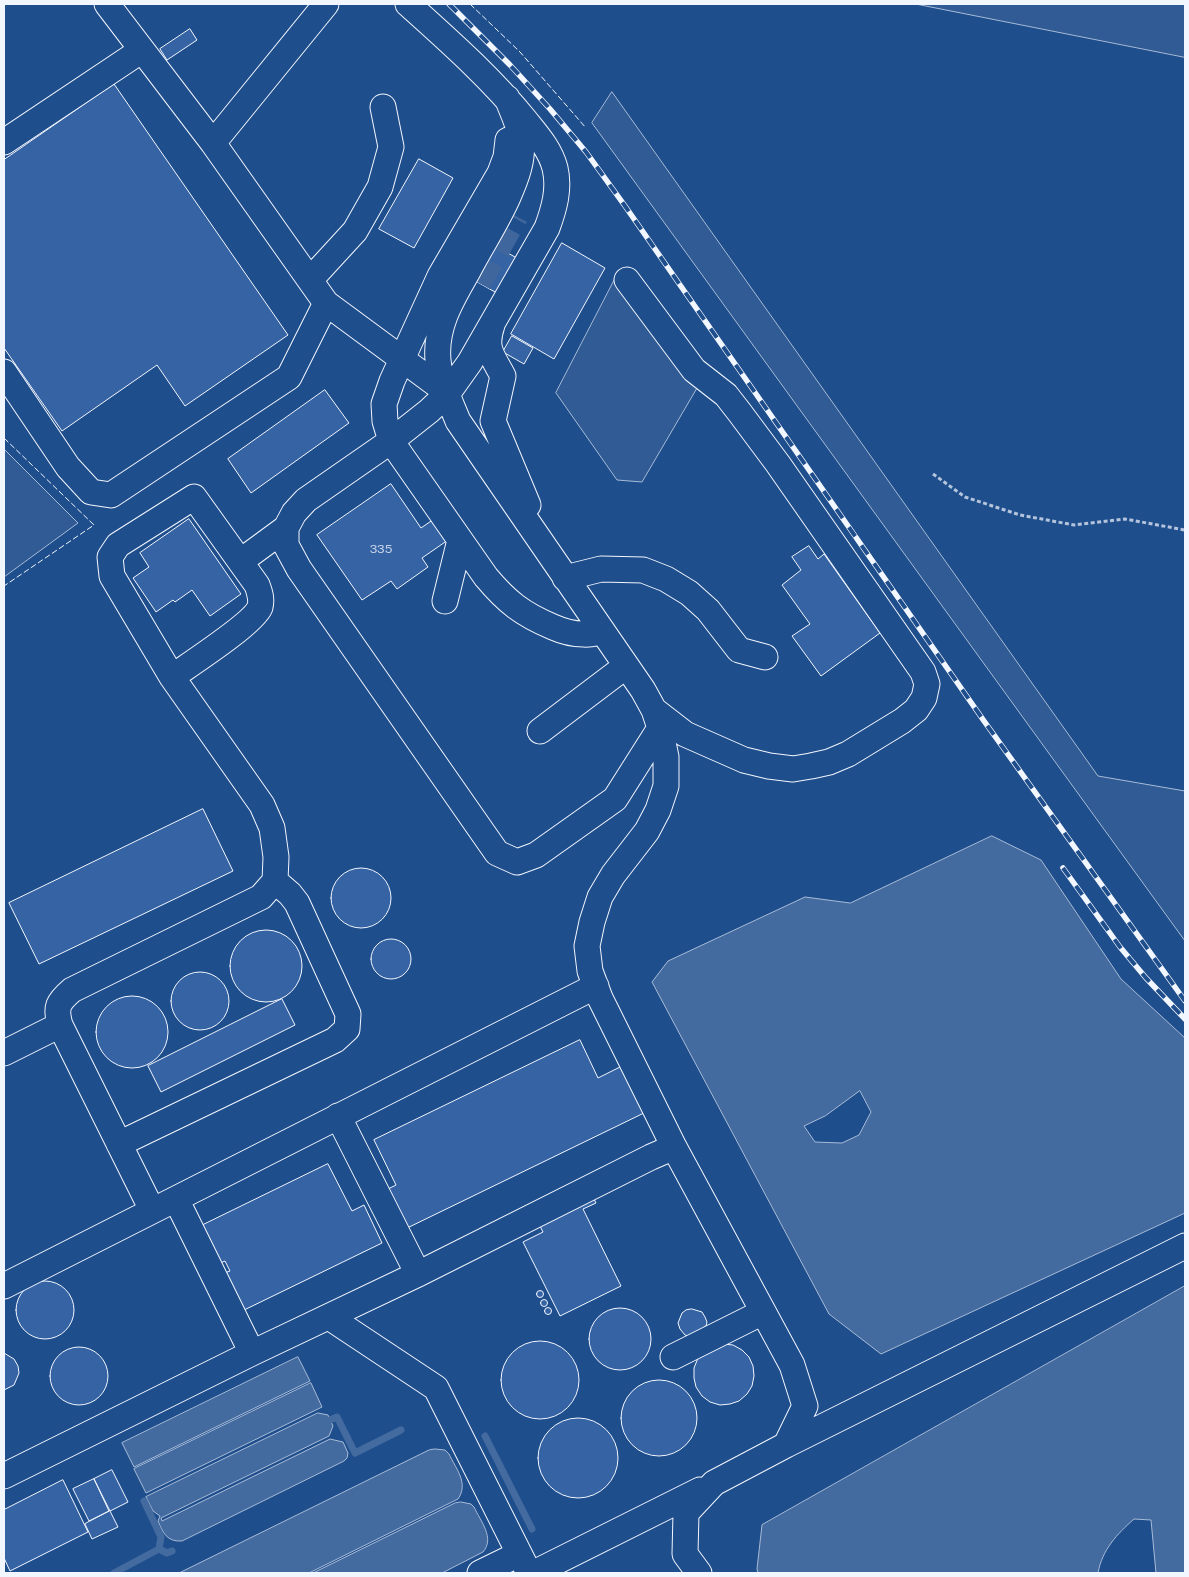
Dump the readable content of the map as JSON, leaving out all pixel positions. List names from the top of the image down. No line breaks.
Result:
{"house_numbers":["335"]}
